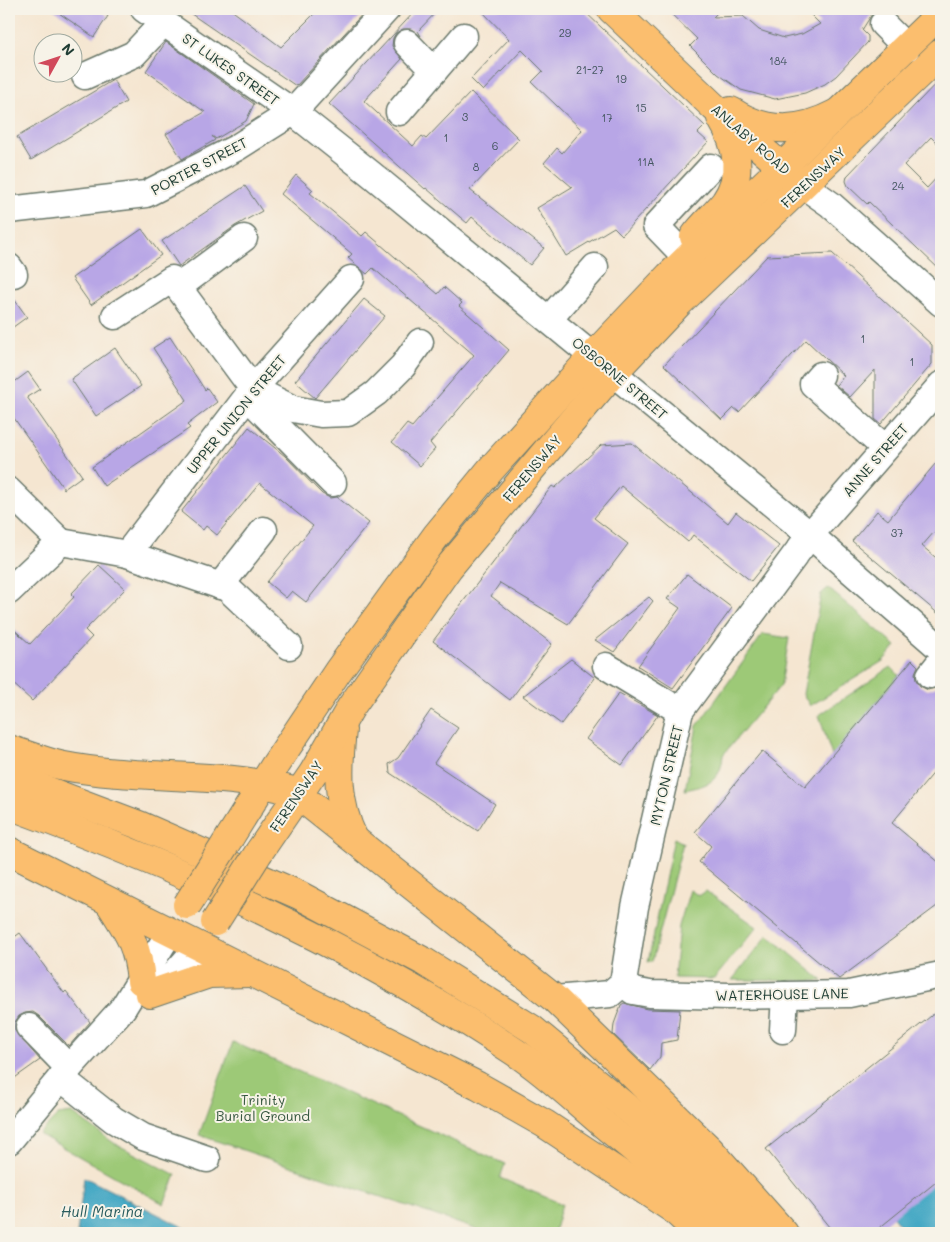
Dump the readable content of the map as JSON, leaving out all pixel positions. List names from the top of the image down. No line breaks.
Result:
{"streets":{"main road":["ANLABY ROAD","FERENSWAY"],"street":["ST LUKES STREET","PORTER STREET","OSBORNE STREET","UPPER UNION STREET","ANNE STREET","MYTON STREET","WATERHOUSE LANE"]},"crossings":[["ST LUKES STREET","PORTER STREET"],["ST LUKES STREET","OSBORNE STREET"],["ANLABY ROAD","FERENSWAY"],["PORTER STREET","OSBORNE STREET"],["FERENSWAY","OSBORNE STREET"],["OSBORNE STREET","ANNE STREET"],["OSBORNE STREET","MYTON STREET"],["ANNE STREET","MYTON STREET"],["MYTON STREET","WATERHOUSE LANE"]],"water":["Hull Marina"],"parks":["Trinity Burial Ground"],"house_numbers":["29","184","21-27","19","15","3","17","1","6","11A","8","24","1","1","37"],"north":"top right"}
